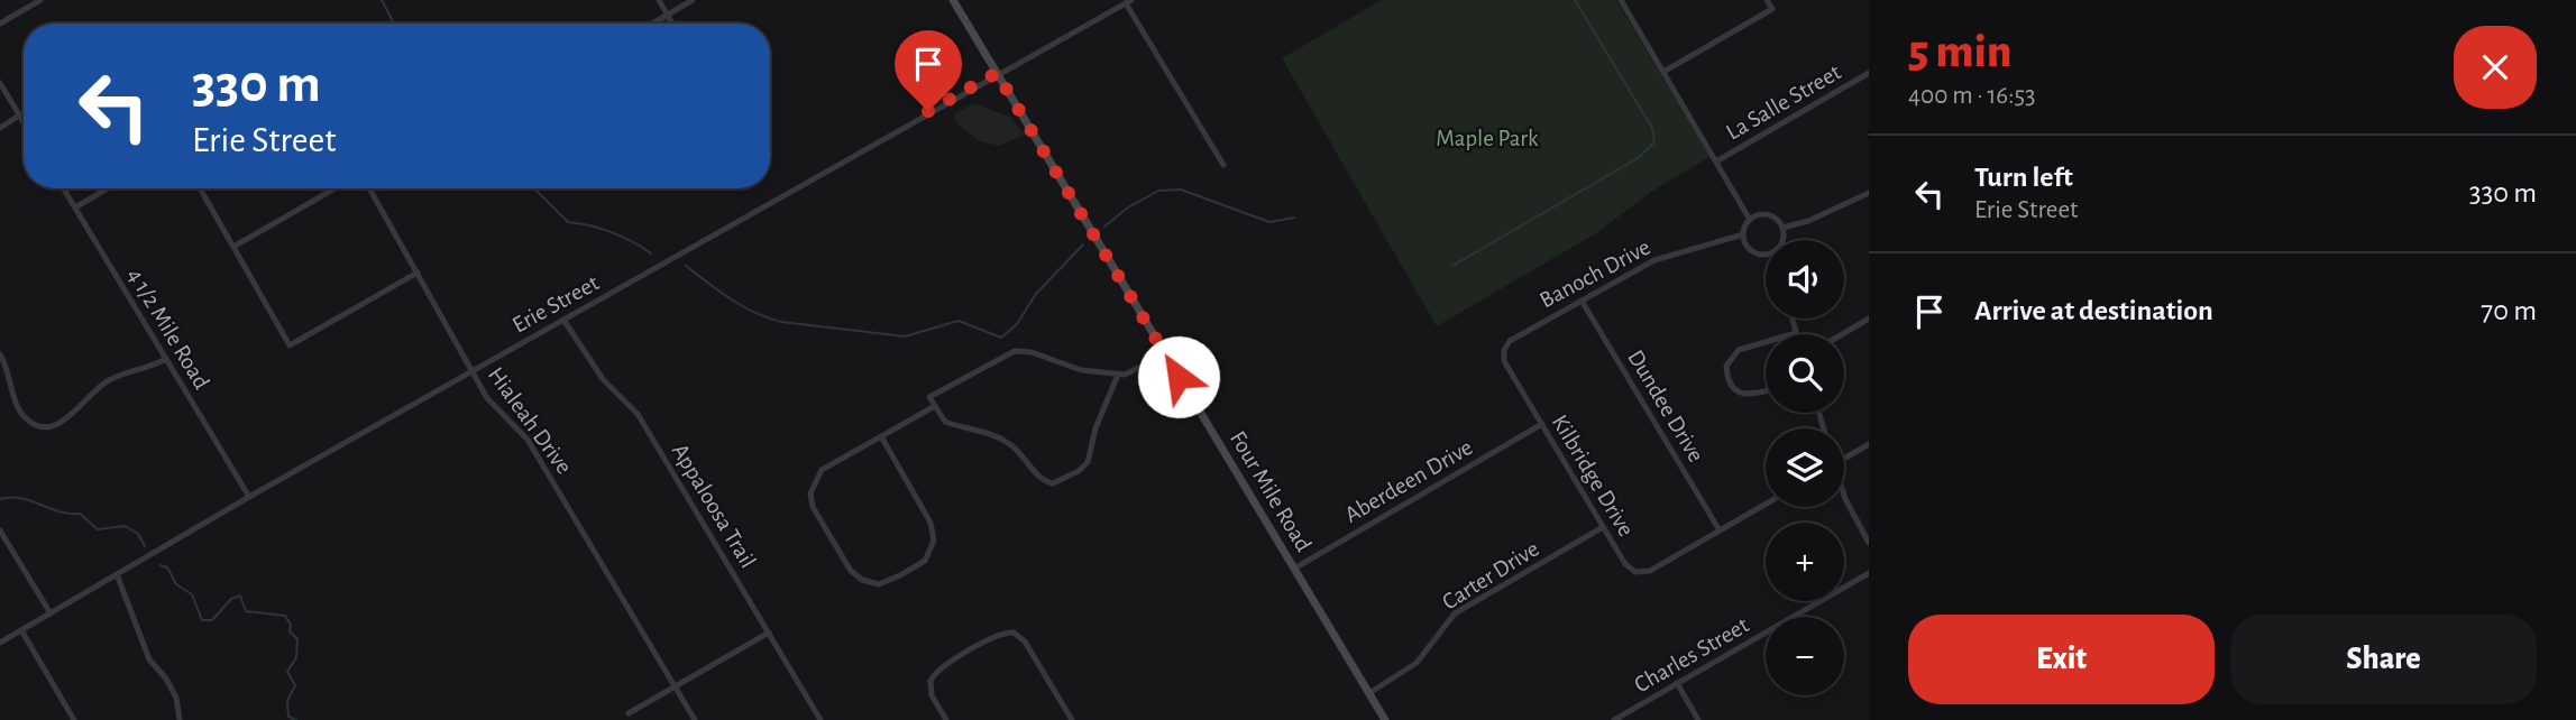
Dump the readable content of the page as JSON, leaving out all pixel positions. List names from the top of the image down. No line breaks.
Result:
{"streets":{"main road":["Four Mile Road"],"street":["La Salle Street","Banoch Drive","Erie Street","4 1/2 Mile Road","Dundee Drive","Hialeah Drive","Kilbridge Drive","Aberdeen Drive","Appaloosa Trail","Carter Drive","Charles Street"]},"crossings":[["Banoch Drive","Dundee Drive"],["Banoch Drive","Kilbridge Drive"],["Erie Street","4 1/2 Mile Road"],["Erie Street","Hialeah Drive"],["Erie Street","Four Mile Road"],["Erie Street","Appaloosa Trail"],["Dundee Drive","Kilbridge Drive"],["Kilbridge Drive","Aberdeen Drive"],["Kilbridge Drive","Carter Drive"],["Aberdeen Drive","Four Mile Road"],["Four Mile Road","Carter Drive"]],"parks":["Maple Park"],"page":{"heading":["5 min","400 m · 16:53"],"turn":["330 m","Erie Street"],"list":[{"name":"Turn left","note":"Erie Street","value":"330 m"},{"name":"Arrive at destination","value":"70 m"}],"map_buttons":["+","−"],"buttons":["Exit","Share"]}}
